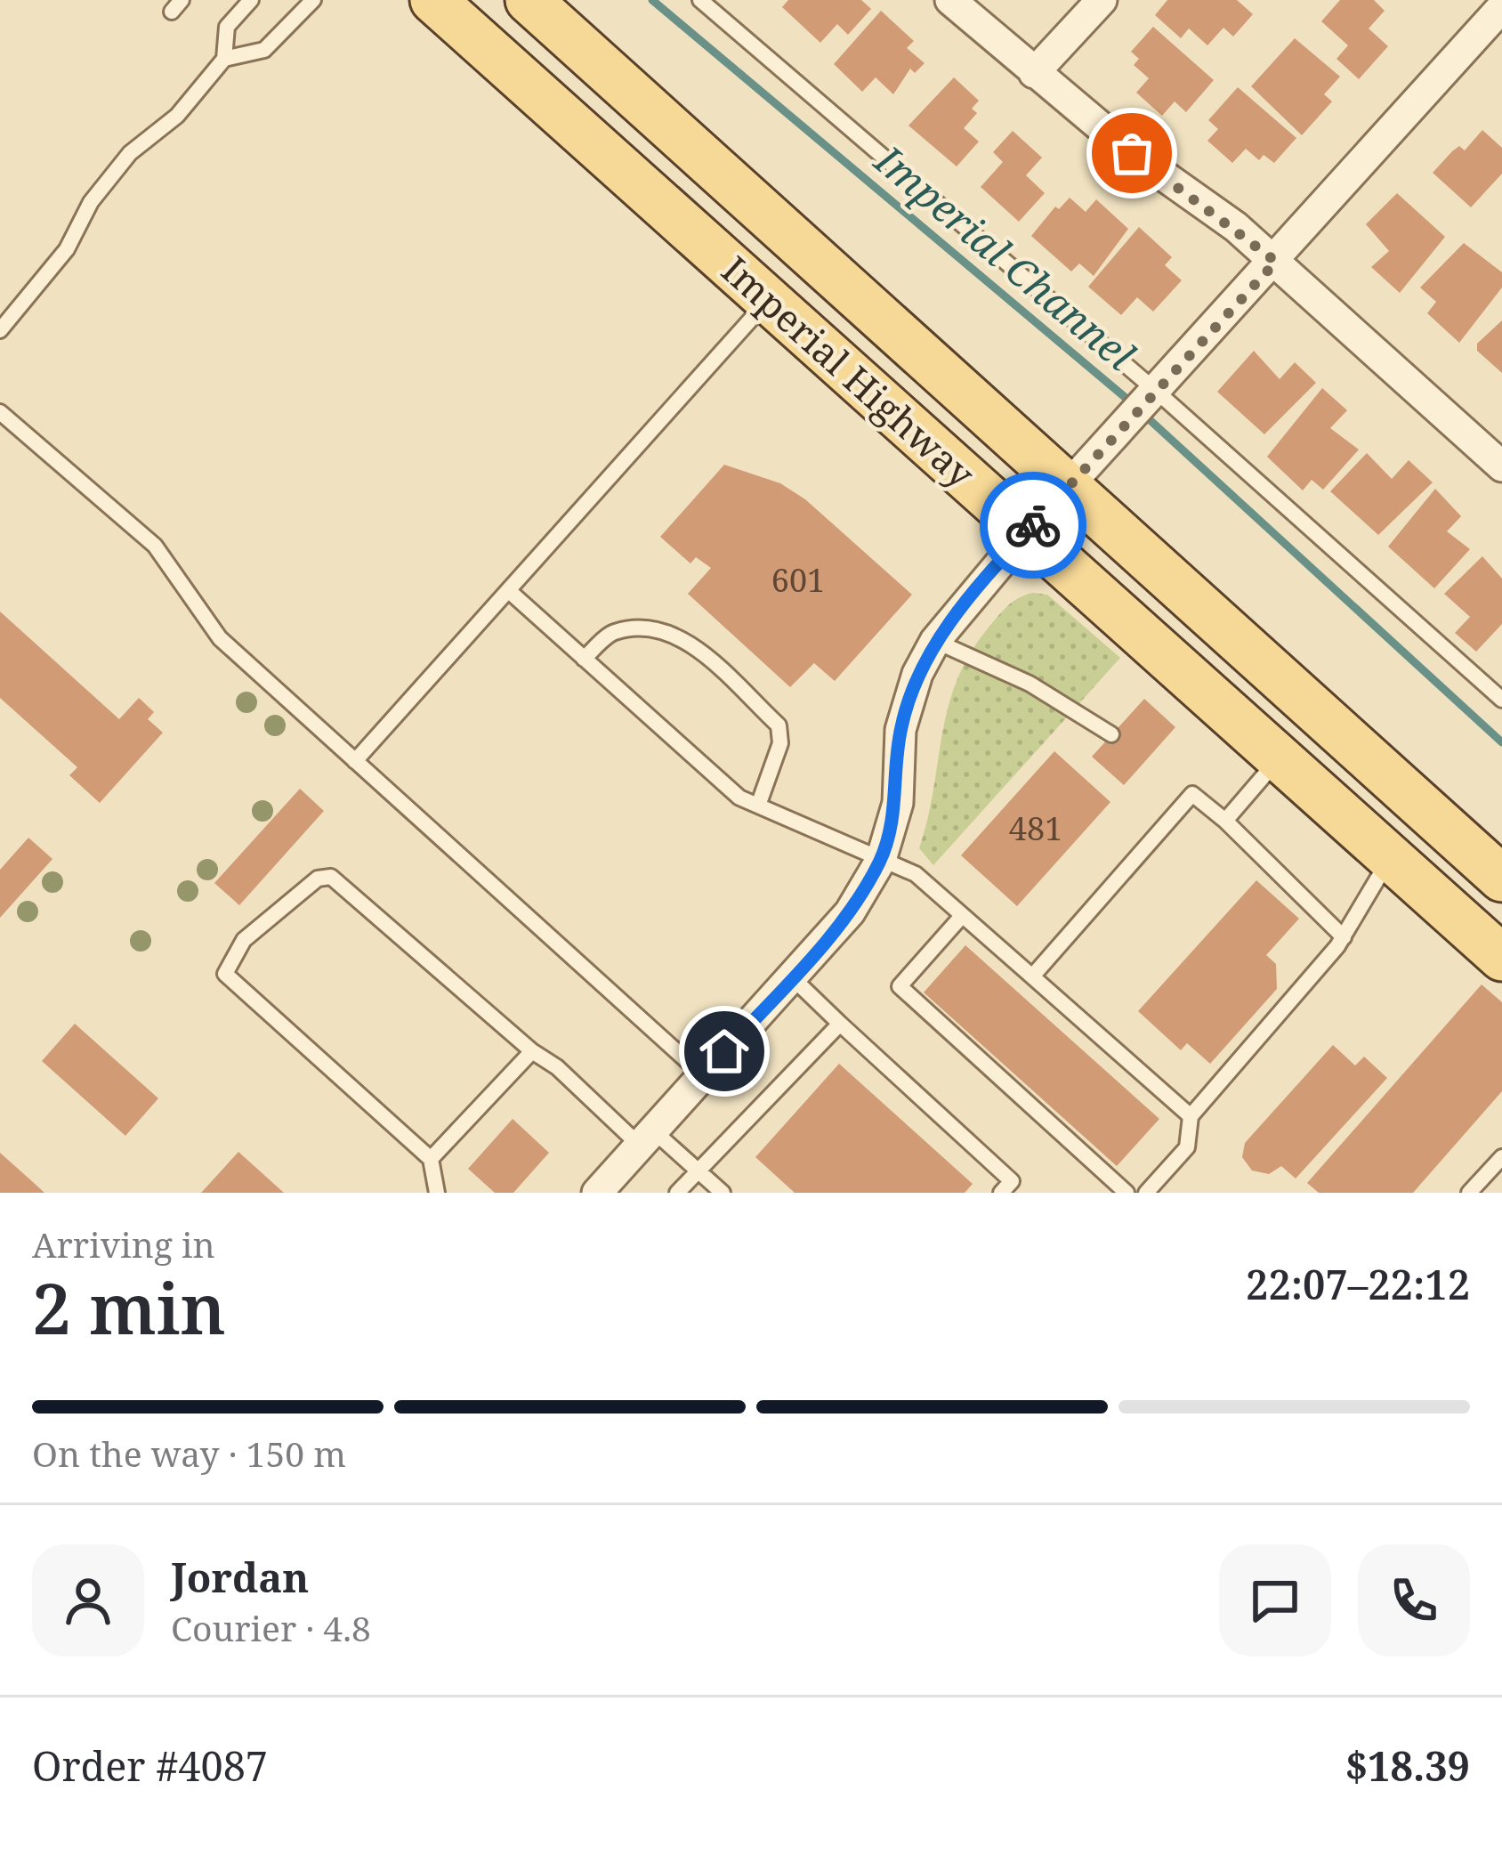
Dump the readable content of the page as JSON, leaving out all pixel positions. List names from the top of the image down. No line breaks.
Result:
{"streets":{"main road":["Imperial Highway"]},"water":["Imperial Channel"],"house_numbers":["601","481"],"page":{"heading":["2 min","Arriving in","22:07–22:12"],"panel":["Jordan","Courier · 4.8","Order #4087","$18.39"],"bar":"On the way · 150 m"}}
